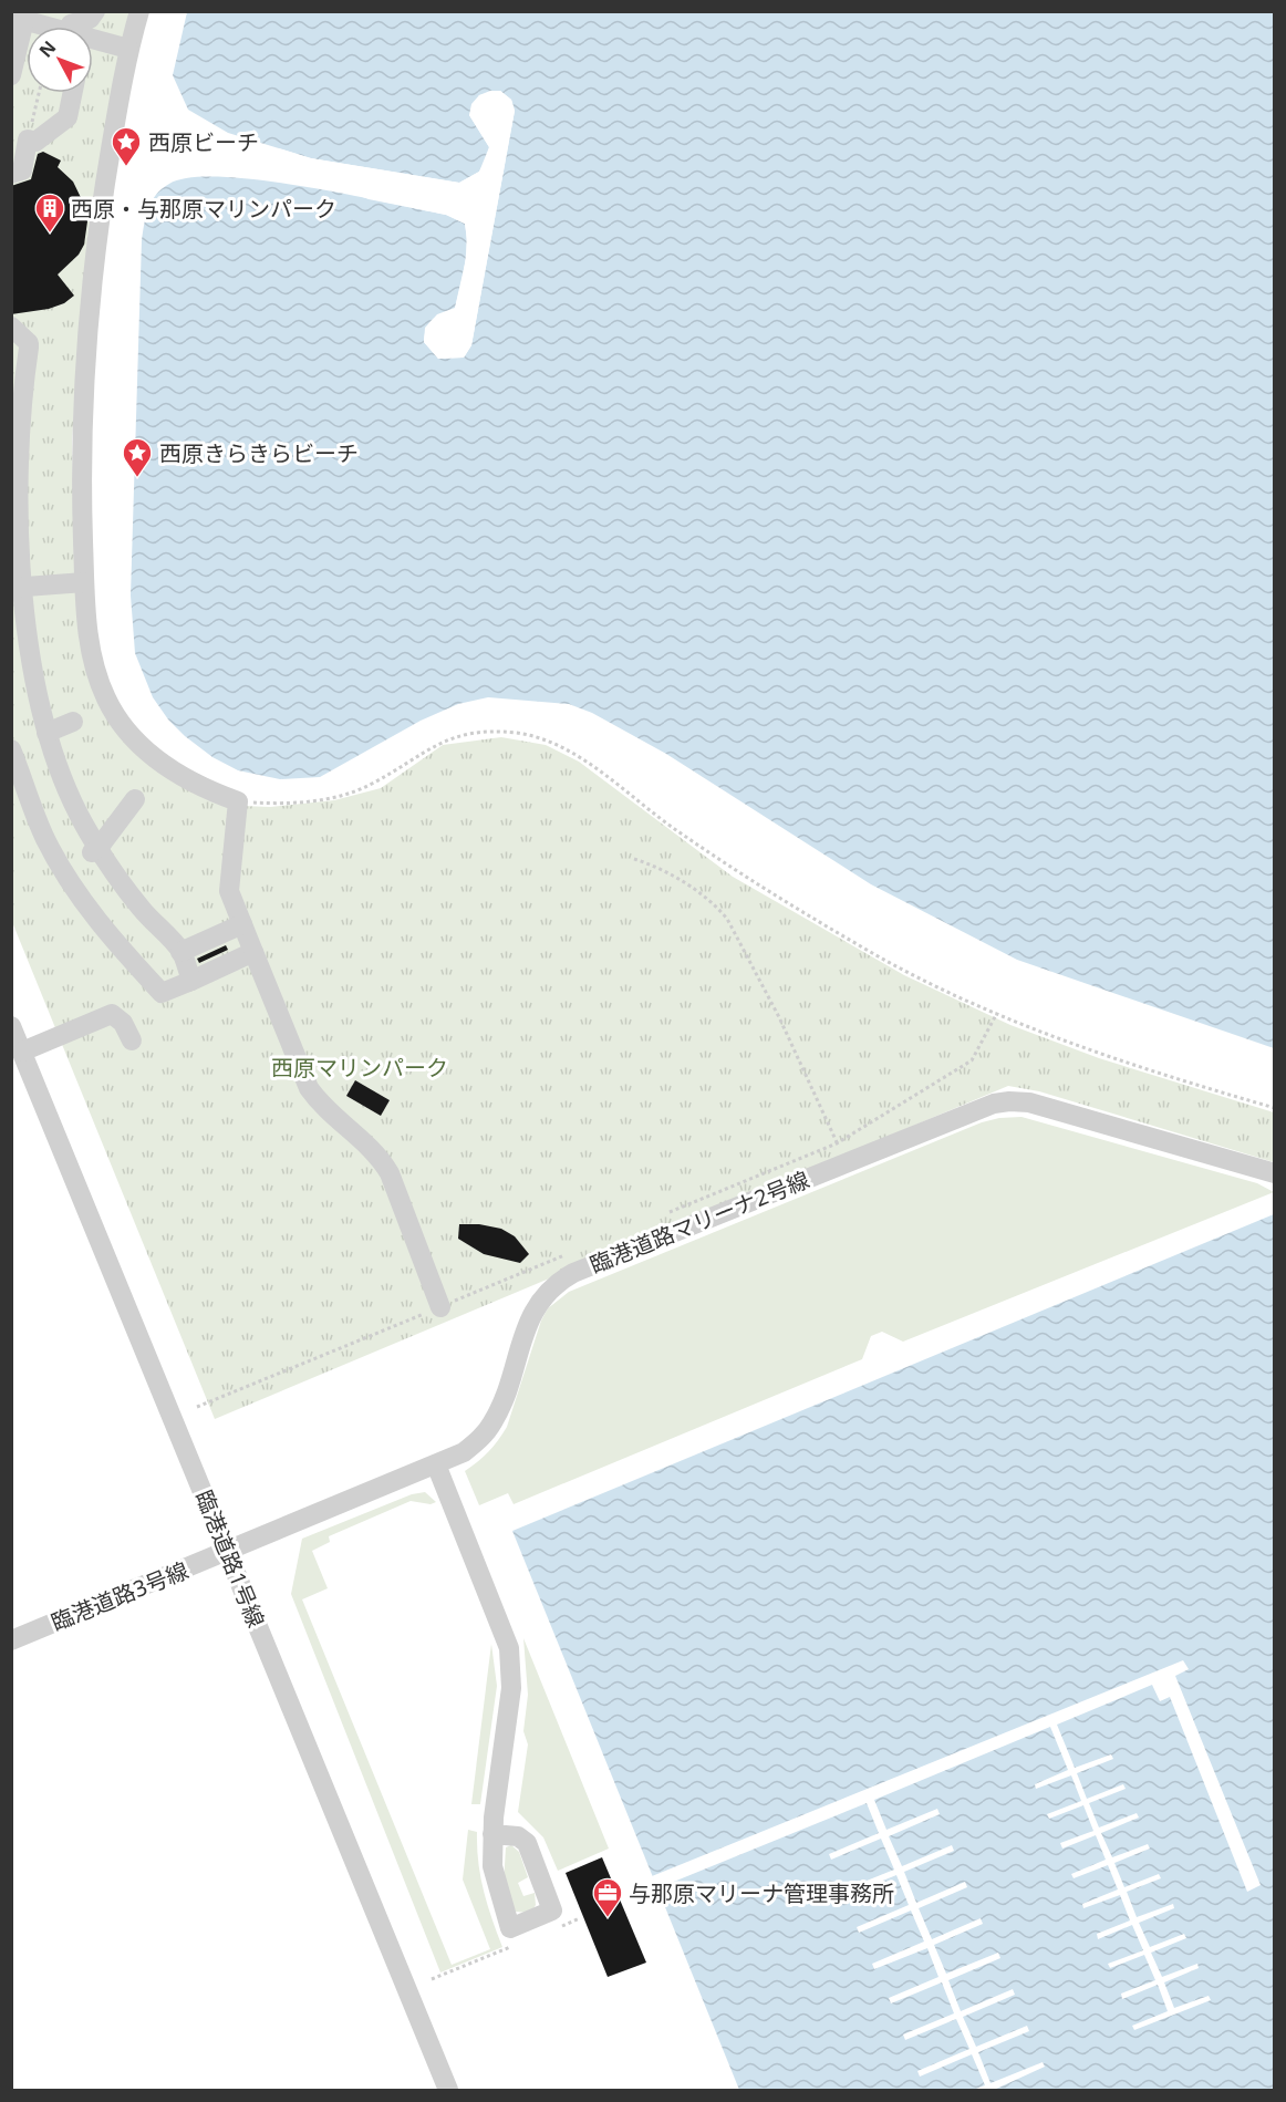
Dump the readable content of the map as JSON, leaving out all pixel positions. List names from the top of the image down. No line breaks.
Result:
{"streets":{"street":["臨港道路マリーナ2号線","臨港道路1号線","臨港道路3号線"]},"crossings":[["臨港道路マリーナ2号線","臨港道路1号線"],["臨港道路マリーナ2号線","臨港道路3号線"],["臨港道路1号線","臨港道路3号線"]],"parks":["西原マリンパーク"],"places":{"place":["西原ビーチ","西原きらきらビーチ"],"building":["西原・与那原マリンパーク"],"office":["与那原マリーナ管理事務所"]},"north":"top left"}
